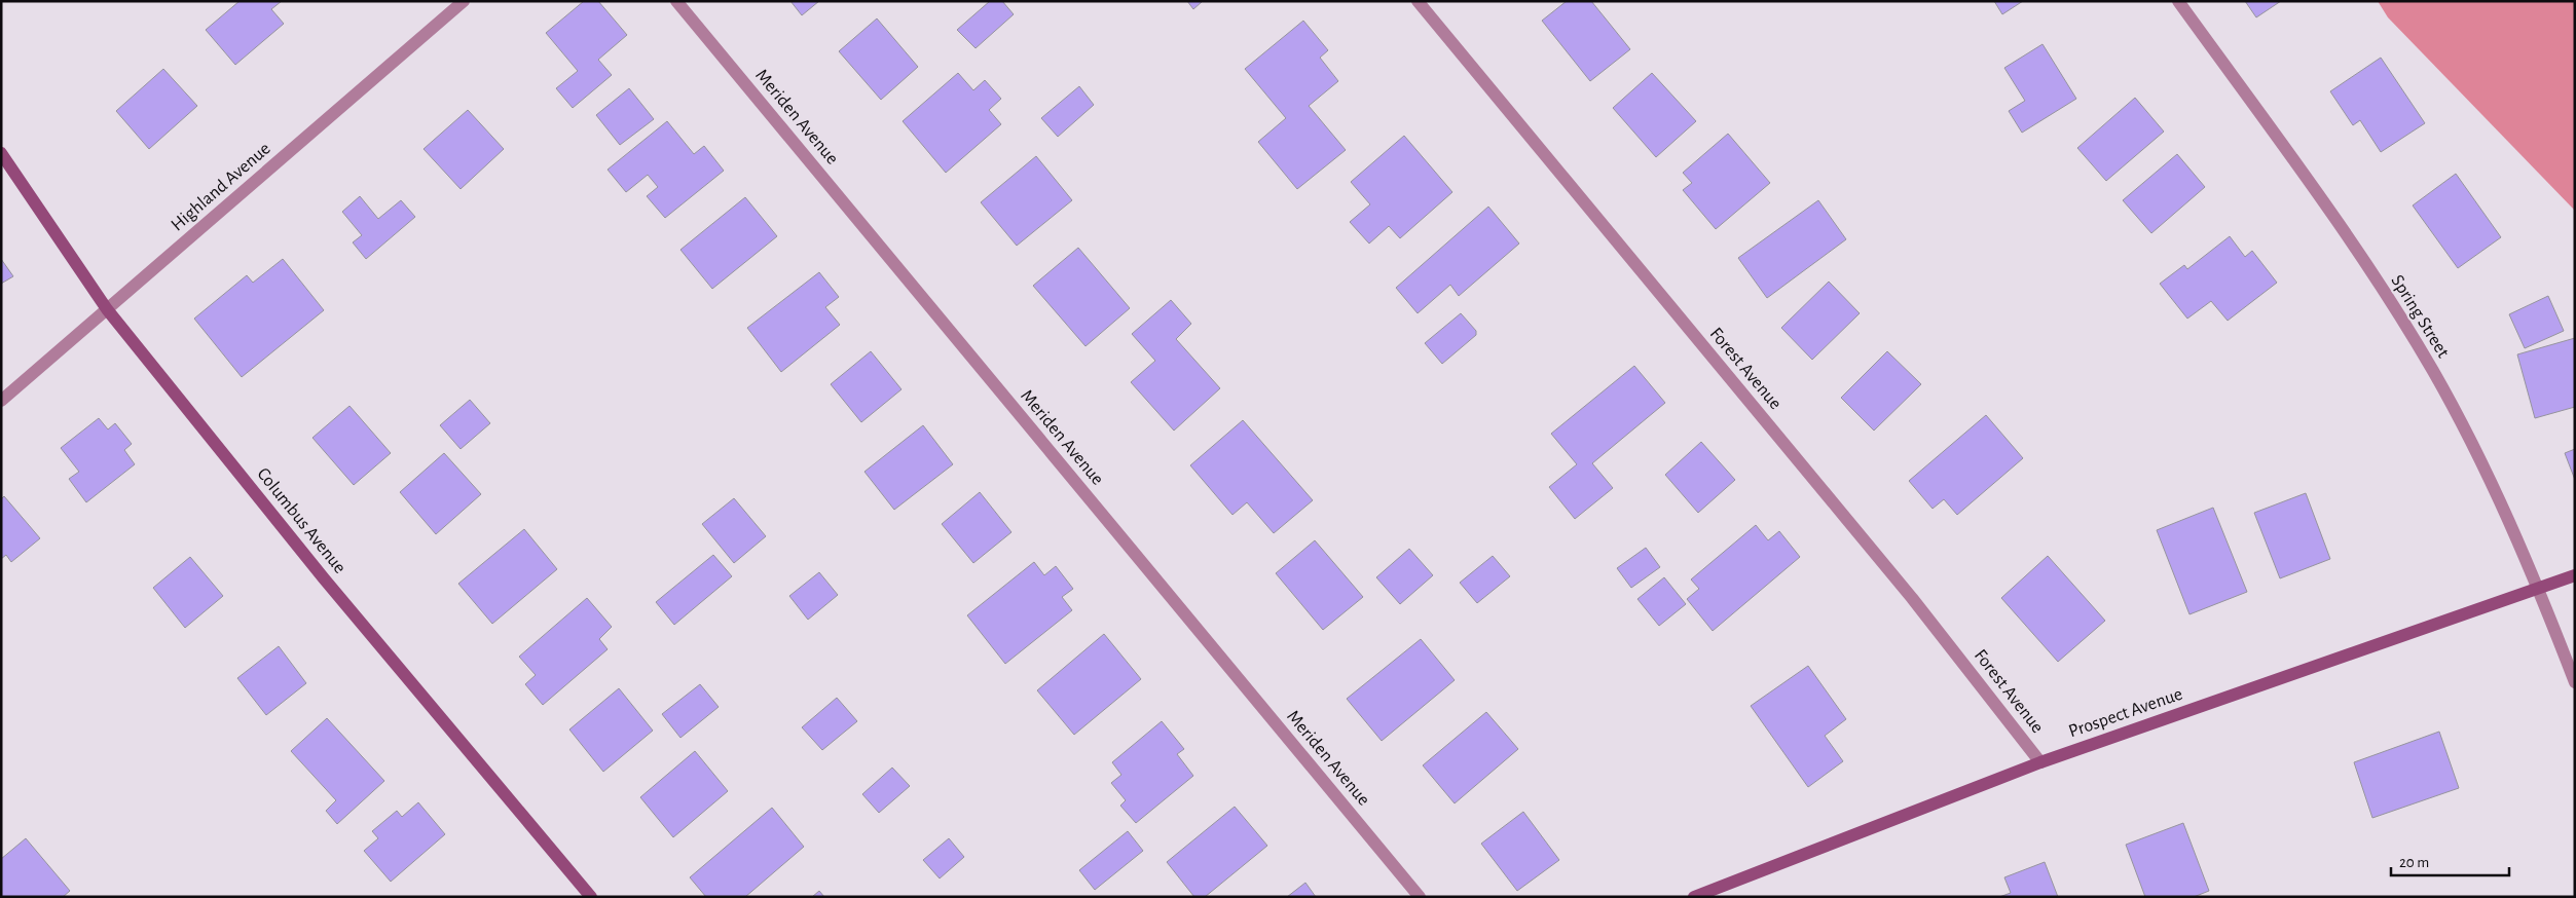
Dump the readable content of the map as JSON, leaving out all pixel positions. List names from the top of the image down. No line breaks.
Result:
{"streets":{"street":["Meriden Avenue","Highland Avenue","Spring Street","Forest Avenue","Columbus Avenue","Prospect Avenue"]},"crossings":[["Highland Avenue","Columbus Avenue"],["Spring Street","Prospect Avenue"],["Forest Avenue","Prospect Avenue"]],"scale_bar":"20 m"}
